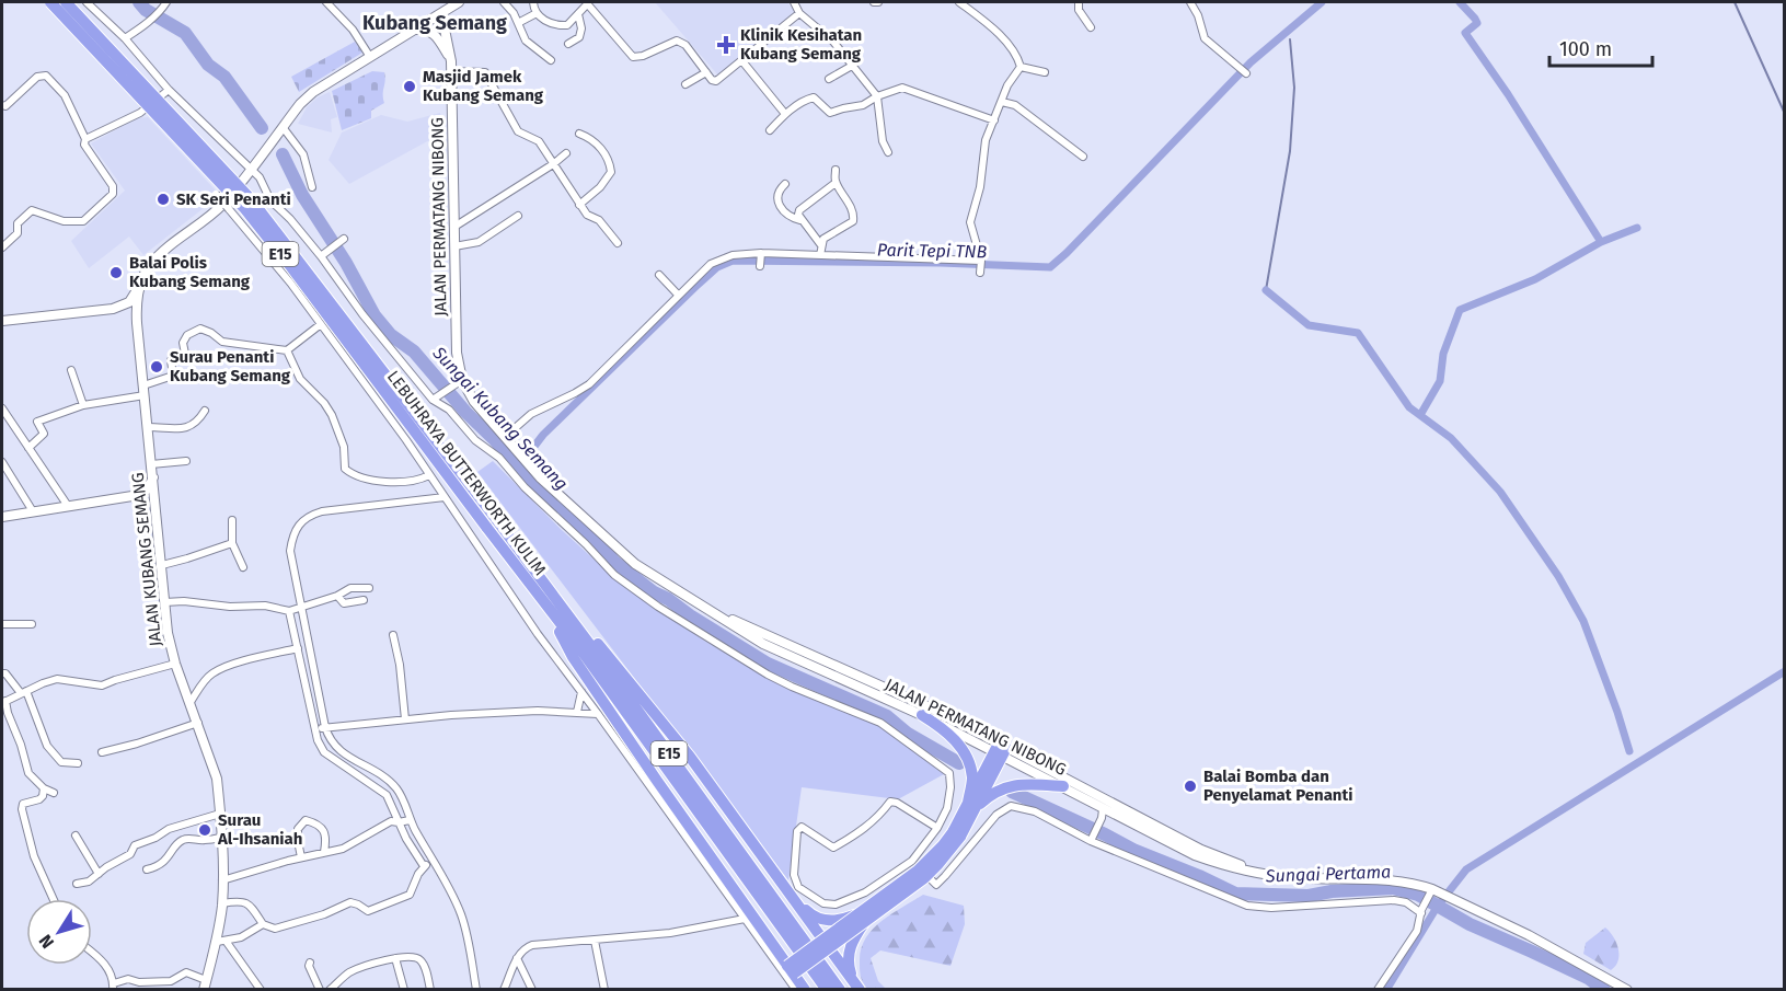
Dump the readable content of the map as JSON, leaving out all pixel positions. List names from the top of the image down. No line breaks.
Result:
{"streets":{"highway":["E15","LEBUHRAYA BUTTERWORTH KULIM"],"main road":["JALAN PERMATANG NIBONG","JALAN KUBANG SEMANG"]},"crossings":[["JALAN PERMATANG NIBONG","JALAN KUBANG SEMANG"]],"districts":["Kubang Semang"],"water":["Parit Tepi TNB","Sungai Kubang Semang","Sungai Pertama"],"places":{"health":["Klinik Kesihatan Kubang Semang"],"other":["Masjid Jamek Kubang Semang","SK Seri Penanti","Balai Polis Kubang Semang","Surau Penanti Kubang Semang","Balai Bomba dan Penyelamat Penanti","Surau Al-Ihsaniah"]},"scale_bar":"100 m","north":"bottom left"}
